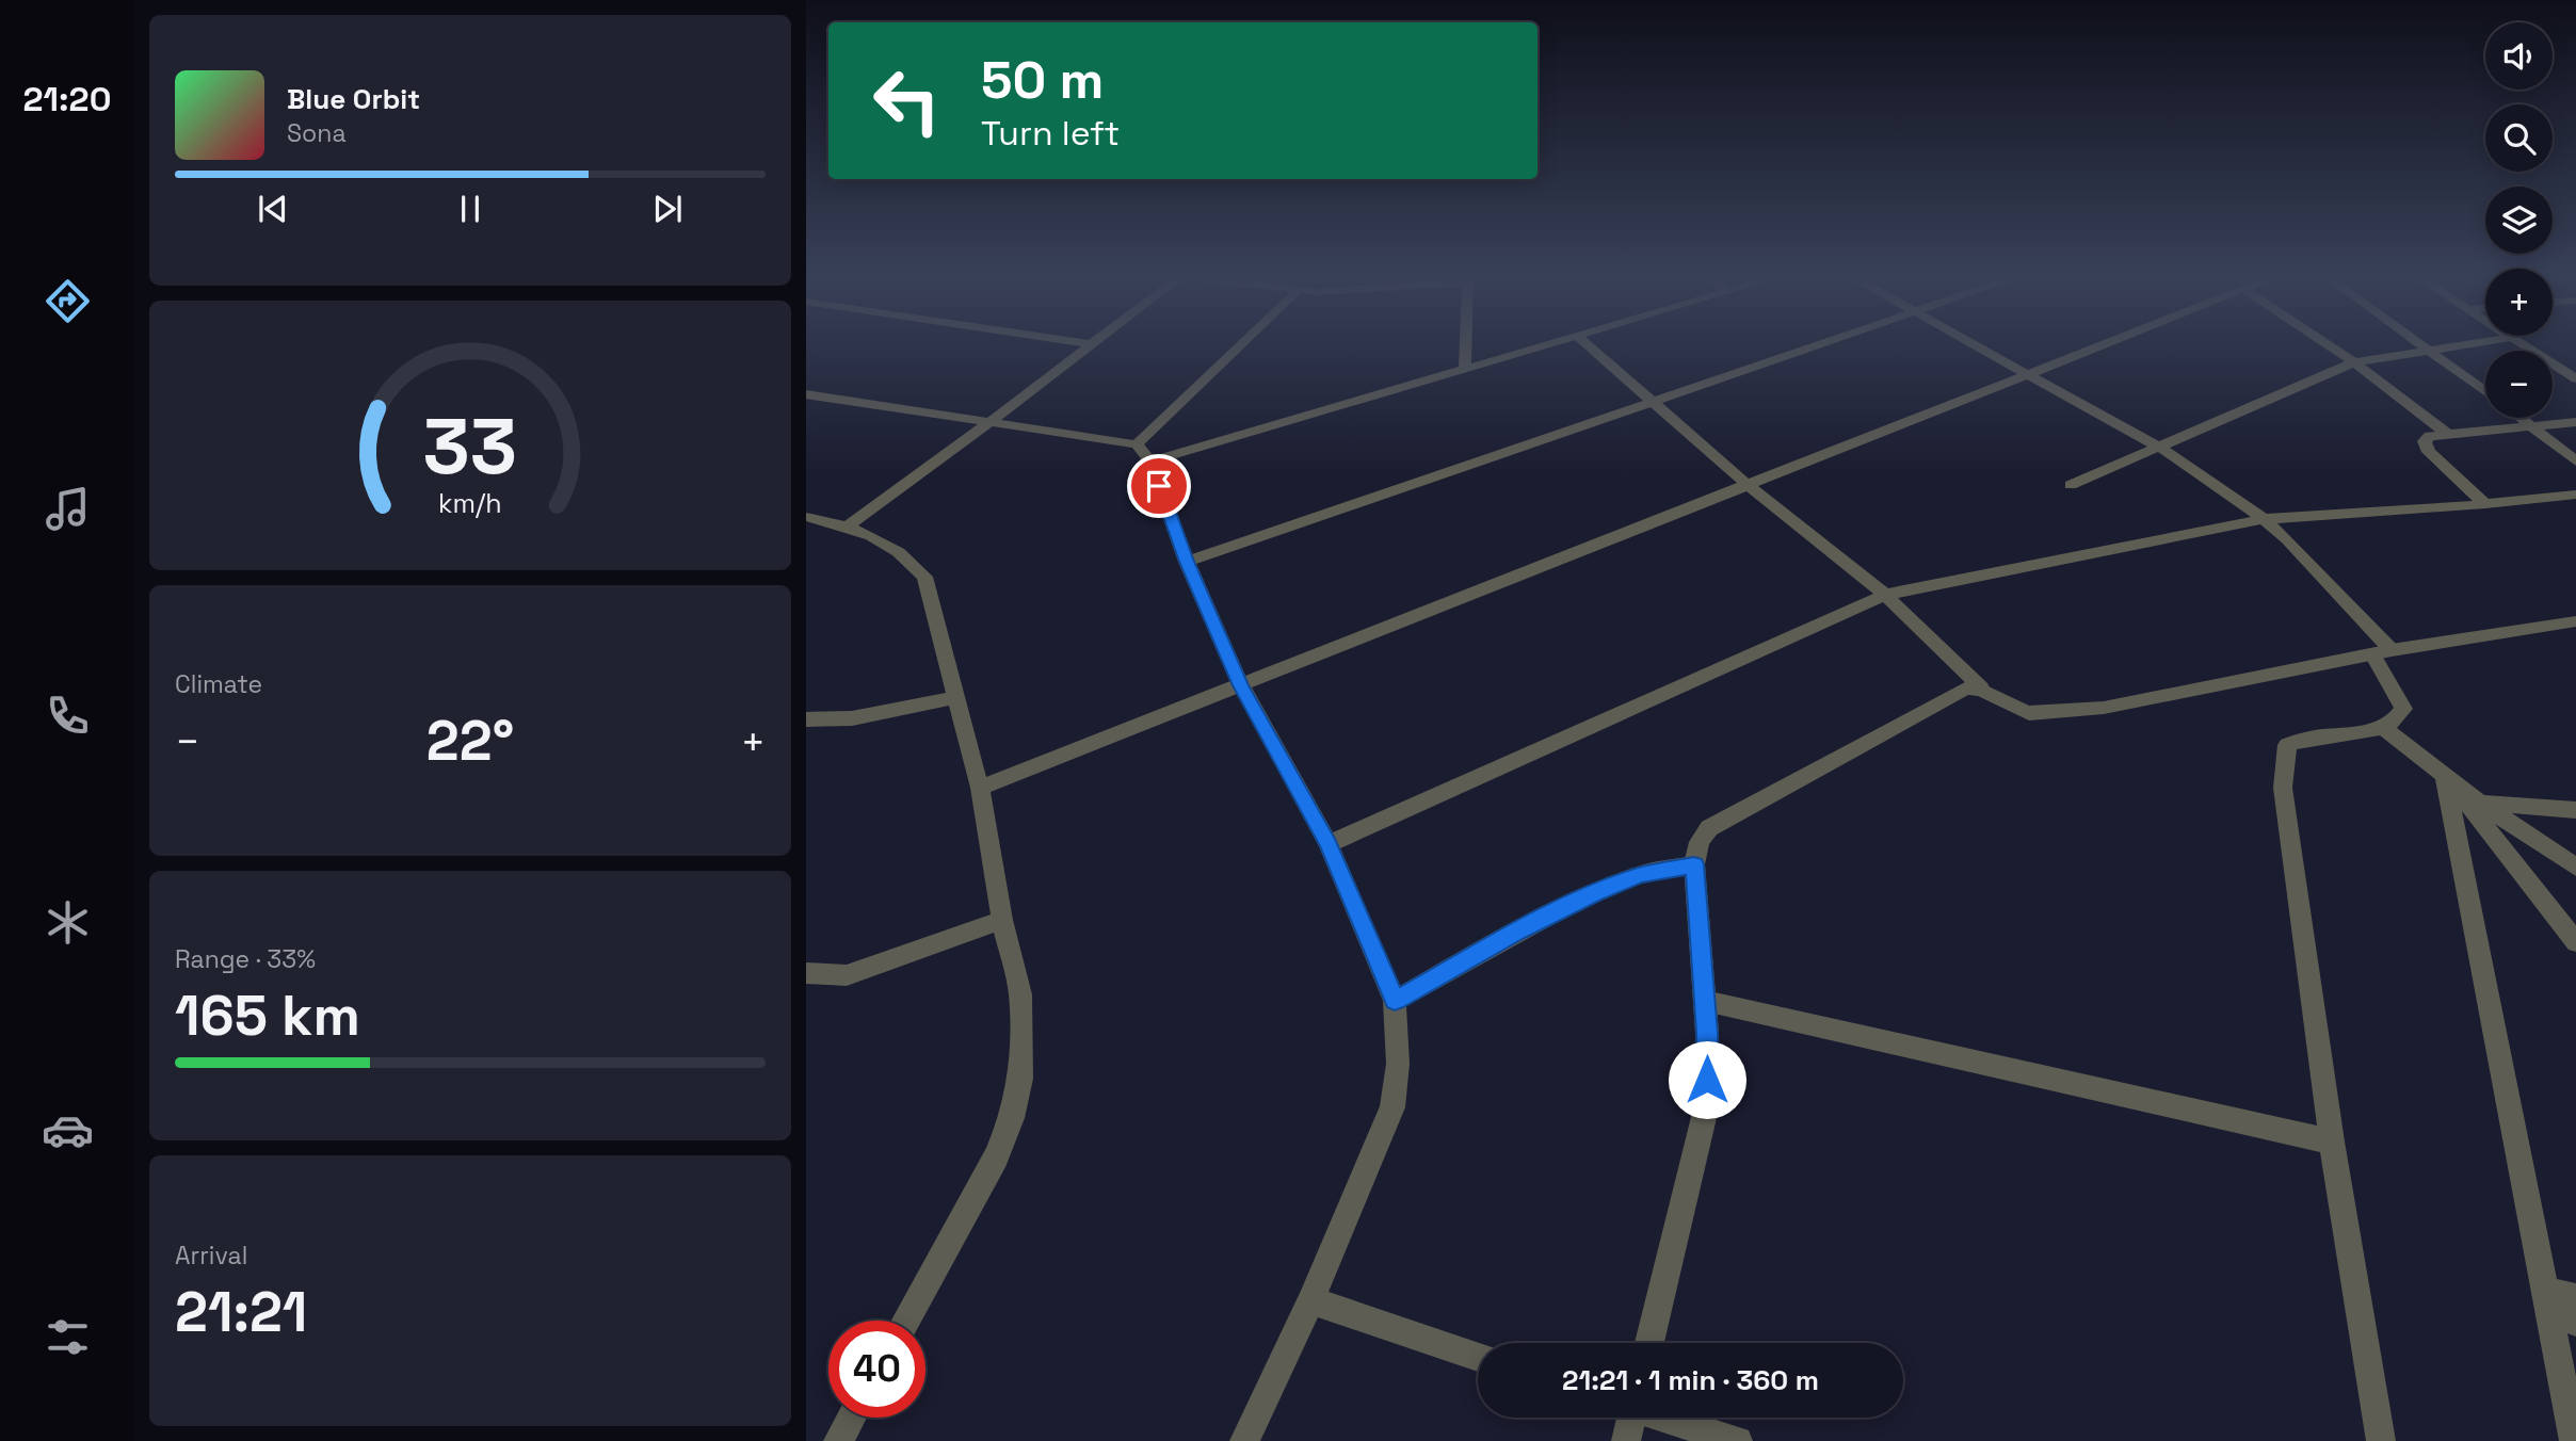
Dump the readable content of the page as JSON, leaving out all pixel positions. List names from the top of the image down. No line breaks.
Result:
{"page":{"tabs":"21:20","map_buttons":["+","−"],"turn":["50 m","Turn left"],"song":["Blue Orbit","Sona"],"tile":["Climate",["Range · 33%","165 km"],["Arrival","21:21"]],"heat":["−","22°","+"],"limit":"40","trip":"21:21 · 1 min · 360 m","gauge":["33","km/h"]}}
